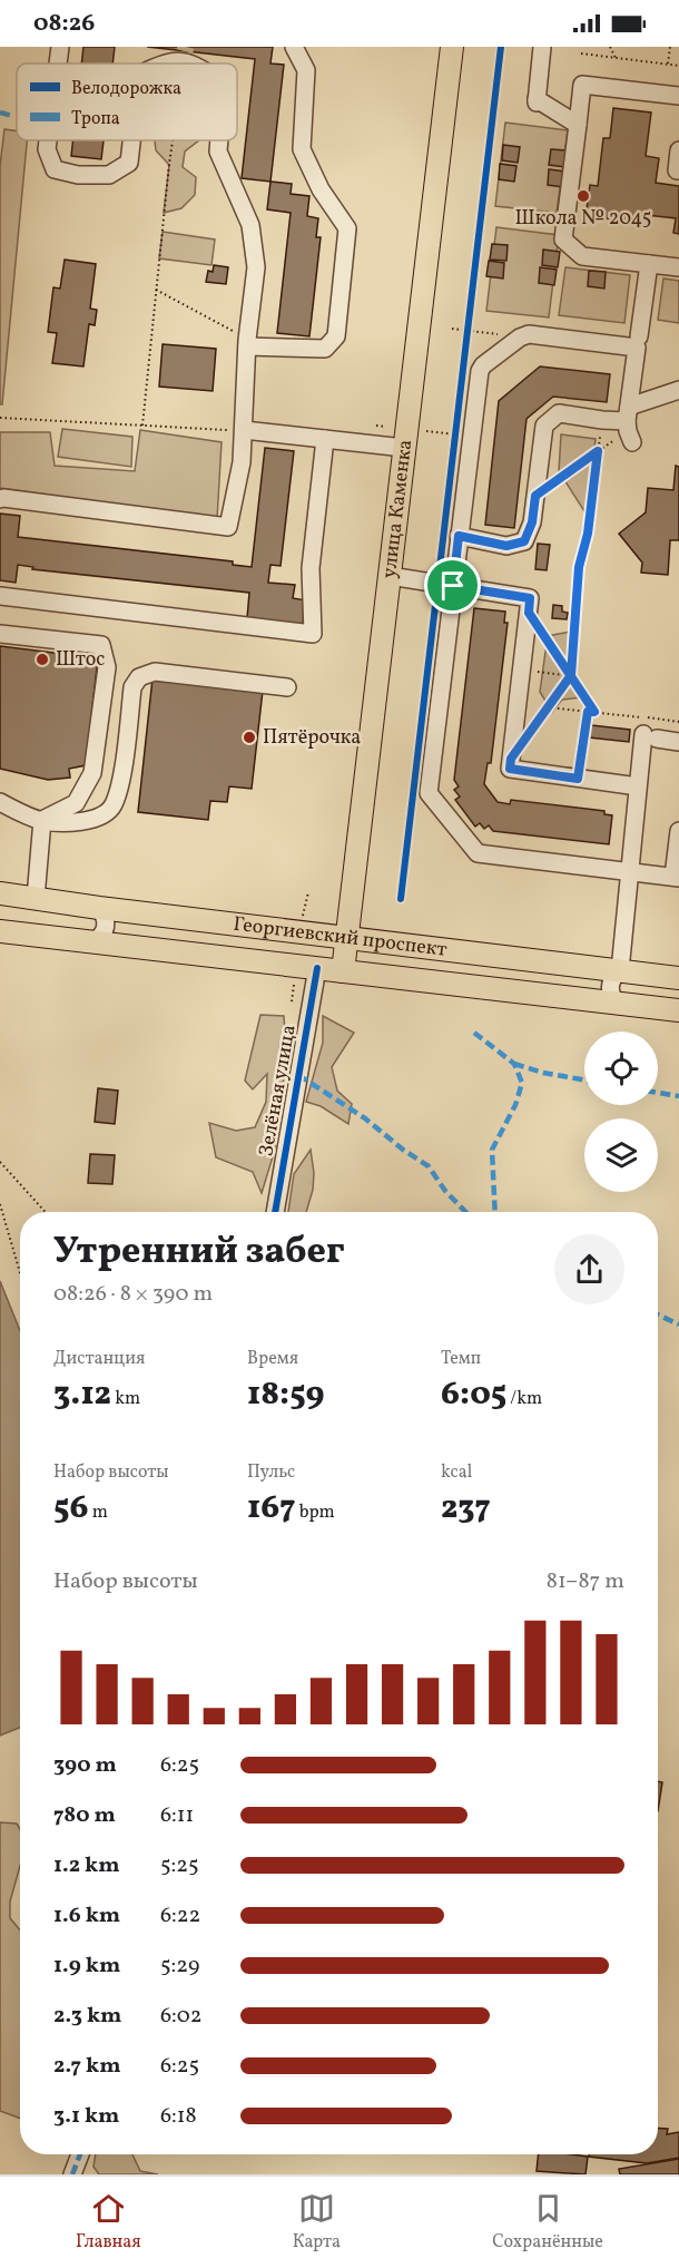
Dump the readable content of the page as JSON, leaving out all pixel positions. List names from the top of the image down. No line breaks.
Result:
{"streets":{"main road":["улица Каменка","Георгиевский проспект"],"street":["Зелёная улица"]},"crossings":[["улица Каменка","Георгиевский проспект"],["Георгиевский проспект","Зелёная улица"]],"places":["Школа № 2045","Штос","Пятёрочка"],"legend":["Велодорожка","Тропа"],"page":{"status":"08:26","heading":["Утренний забег","08:26 · 8 × 390 m"],"stats":[["Дистанция","3.12 km"],["Время","18:59"],["Темп","6:05 /km"],["Набор высоты","56 m"],["Пульс","167 bpm"],["kcal","237"]],"chart":["Набор высоты","81–87 m"],"list":[{"name":"390 m","note":"6:25"},{"name":"780 m","note":"6:11"},{"name":"1.2 km","note":"5:25"},{"name":"1.6 km","note":"6:22"},{"name":"1.9 km","note":"5:29"},{"name":"2.3 km","note":"6:02"},{"name":"2.7 km","note":"6:25"},{"name":"3.1 km","note":"6:18"}],"tabs":["Главная","Карта","Сохранённые"]}}
